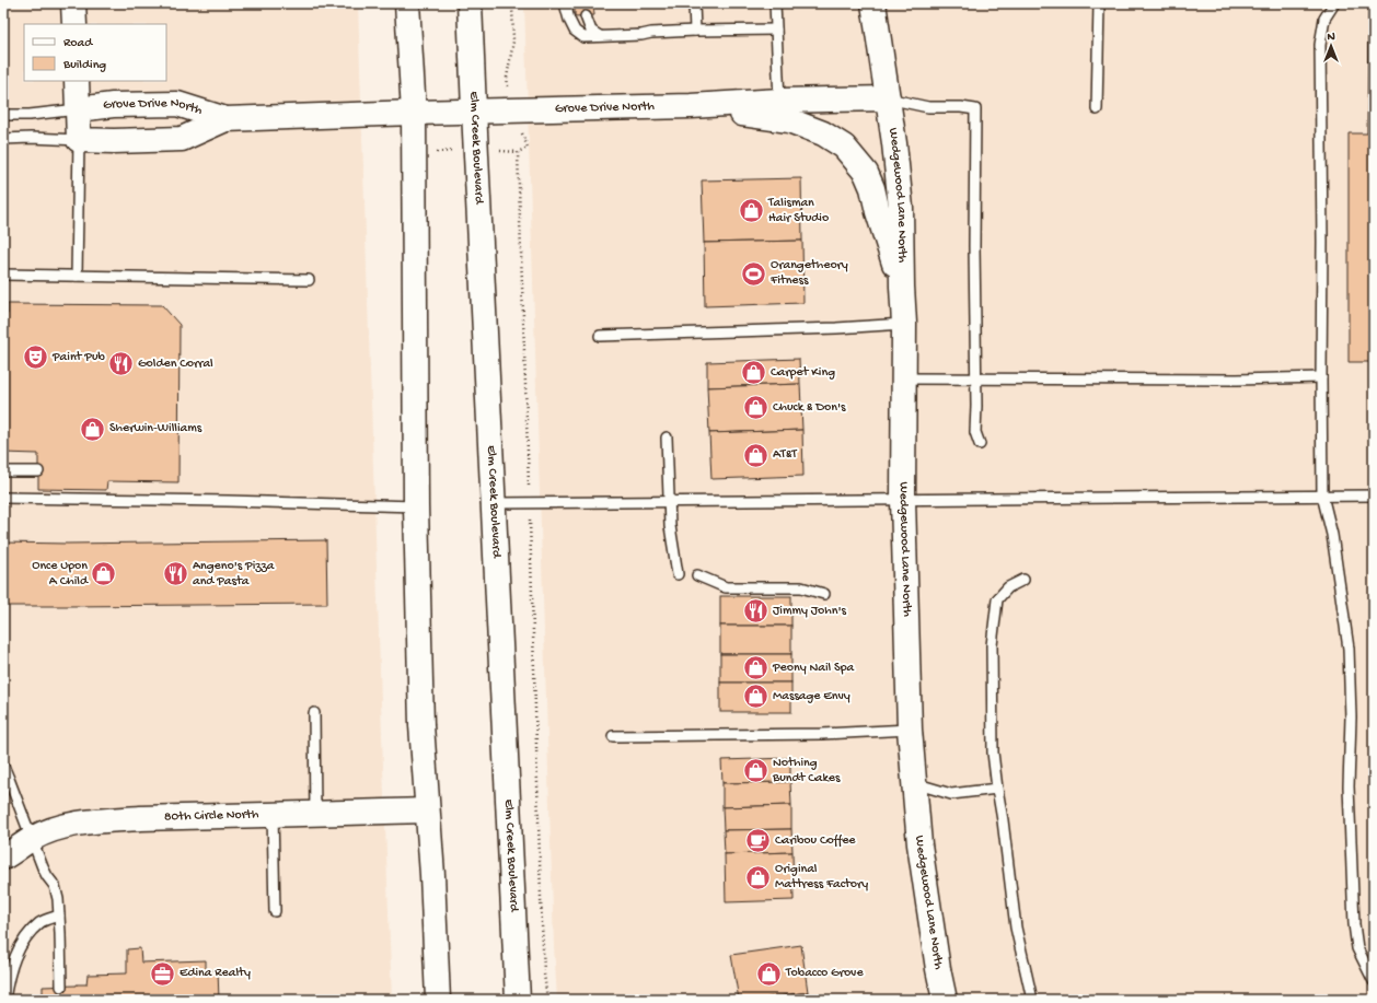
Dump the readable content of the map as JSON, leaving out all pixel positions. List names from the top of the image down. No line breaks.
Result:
{"streets":{"street":["Grove Drive North","Elm Creek Boulevard","Wedgewood Lane North","80th Circle North"]},"crossings":[["Grove Drive North","Elm Creek Boulevard"],["Grove Drive North","Wedgewood Lane North"]],"places":{"shop":["Talisman Hair Studio","Carpet King","Chuck & Don's","Sherwin-Williams","AT&T","Once Upon A Child","Peony Nail Spa","Massage Envy","Nothing Bundt Cakes","Original Mattress Factory","Tobacco Grove"],"sports":["Orangetheory Fitness"],"theatre":["Paint Pub"],"restaurant":["Golden Corral","Angeno's Pizza and Pasta","Jimmy John's"],"cafe":["Caribou Coffee"],"office":["Edina Realty"]},"legend":["Road","Building"],"north":"top"}
